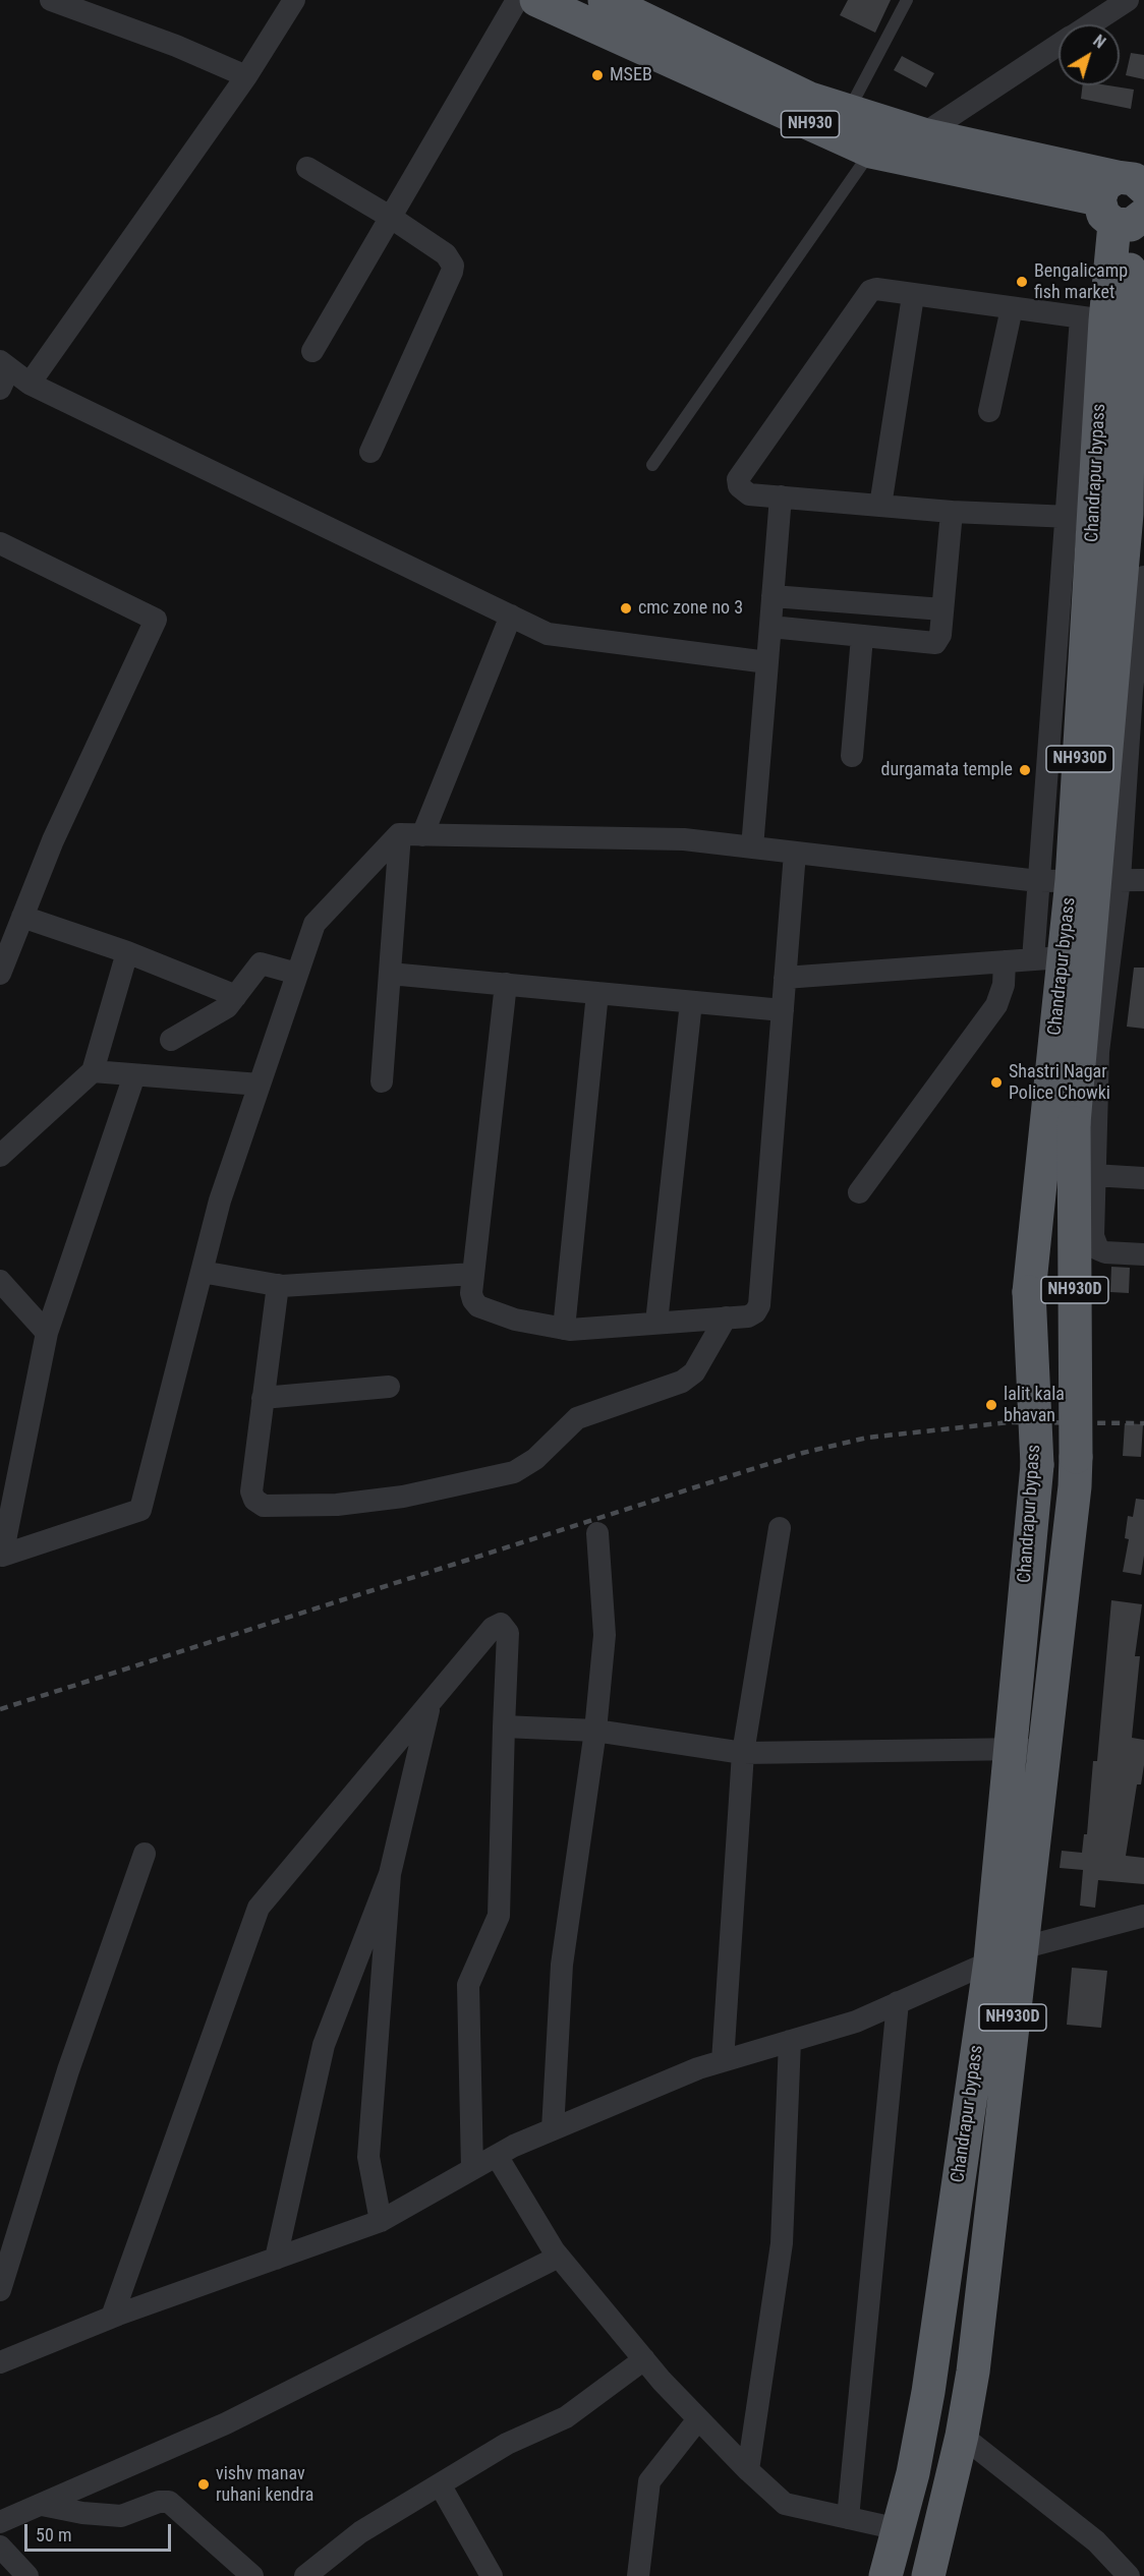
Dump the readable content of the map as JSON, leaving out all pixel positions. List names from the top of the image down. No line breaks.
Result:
{"streets":{"highway":["NH930","Chandrapur bypass","NH930D"]},"crossings":[["NH930","Chandrapur bypass"]],"places":["MSEB","Bengalicamp fish market","cmc zone no 3","durgamata temple","Shastri Nagar Police Chowki","lalit kala bhavan","vishv manav ruhani kendra"],"scale_bar":"50 m","north":"top right"}
